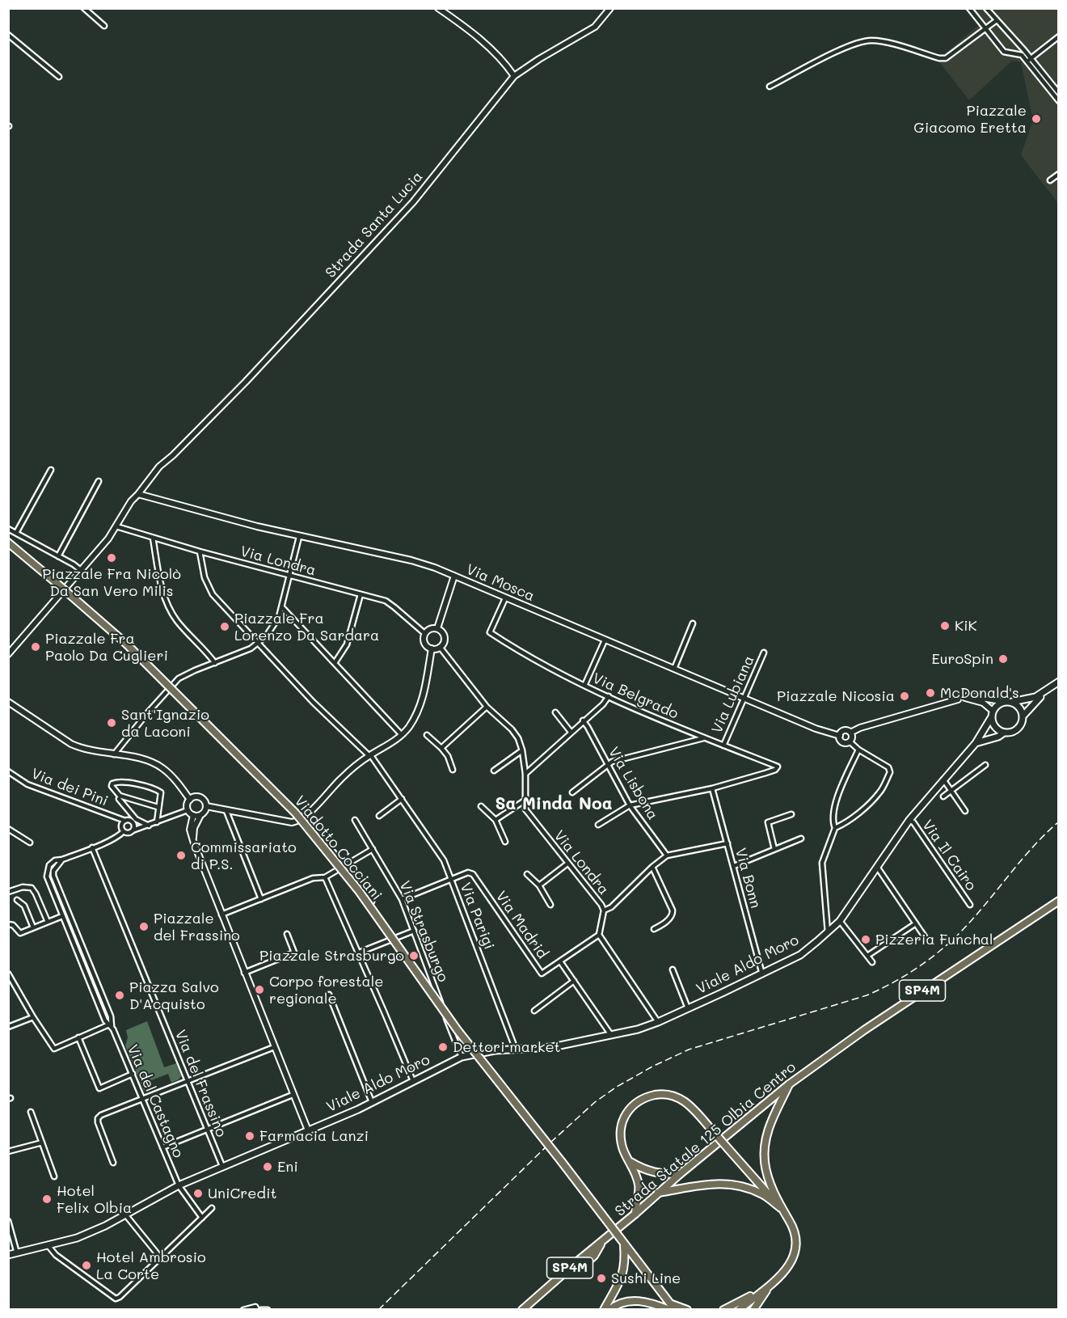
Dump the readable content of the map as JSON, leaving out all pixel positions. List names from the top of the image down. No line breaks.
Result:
{"streets":{"main road":["Viadotto Cocciani","Viale Aldo Moro","SP4M","Strada Statale 125 Olbia Centro"],"street":["Strada Santa Lucia","Via Londra","Via Mosca","Via Lubiana","Via Belgrado","Via Lisbona","Via dei Pini","Via Il Cairo","Via Bonn","Via Parigi","Via Madrid","Via Strasburgo","Via del Frassino","Via del Castagno"]},"crossings":[["Strada Santa Lucia","Via Londra"],["Strada Santa Lucia","Via Mosca"],["Via Londra","Via Parigi"],["Via Londra","Via Madrid"],["Via Mosca","Via Lubiana"],["Via Mosca","Via Belgrado"],["Via Lubiana","Via Belgrado"],["Via Belgrado","Via Bonn"],["Via dei Pini","Via del Castagno"],["Via Il Cairo","Viale Aldo Moro"],["Via Bonn","Viale Aldo Moro"],["Via Parigi","Via Madrid"],["Via Parigi","Viale Aldo Moro"],["Via Strasburgo","Viale Aldo Moro"],["Viale Aldo Moro","Via del Frassino"],["Viale Aldo Moro","Via del Castagno"],["Via del Frassino","Via del Castagno"]],"districts":["Sa Minda Noa"],"places":["Piazzale Giacomo Eretta","Piazzale Fra Nicolò Da San Vero Milis","KiK","Piazzale Fra Lorenzo Da Sardara","Piazzale Fra Paolo Da Cuglieri","EuroSpin","McDonald's","Piazzale Nicosia","Sant'Ignazio da Laconi","Commissariato di P.S.","Piazzale del Frassino","Pizzeria Funchal","Piazzale Strasburgo","Corpo forestale regionale","Piazza Salvo D'Acquisto","Dettori market","Farmacia Lanzi","Eni","UniCredit","Hotel Felix Olbia","Hotel Ambrosio La Corte","Sushi Line"]}
